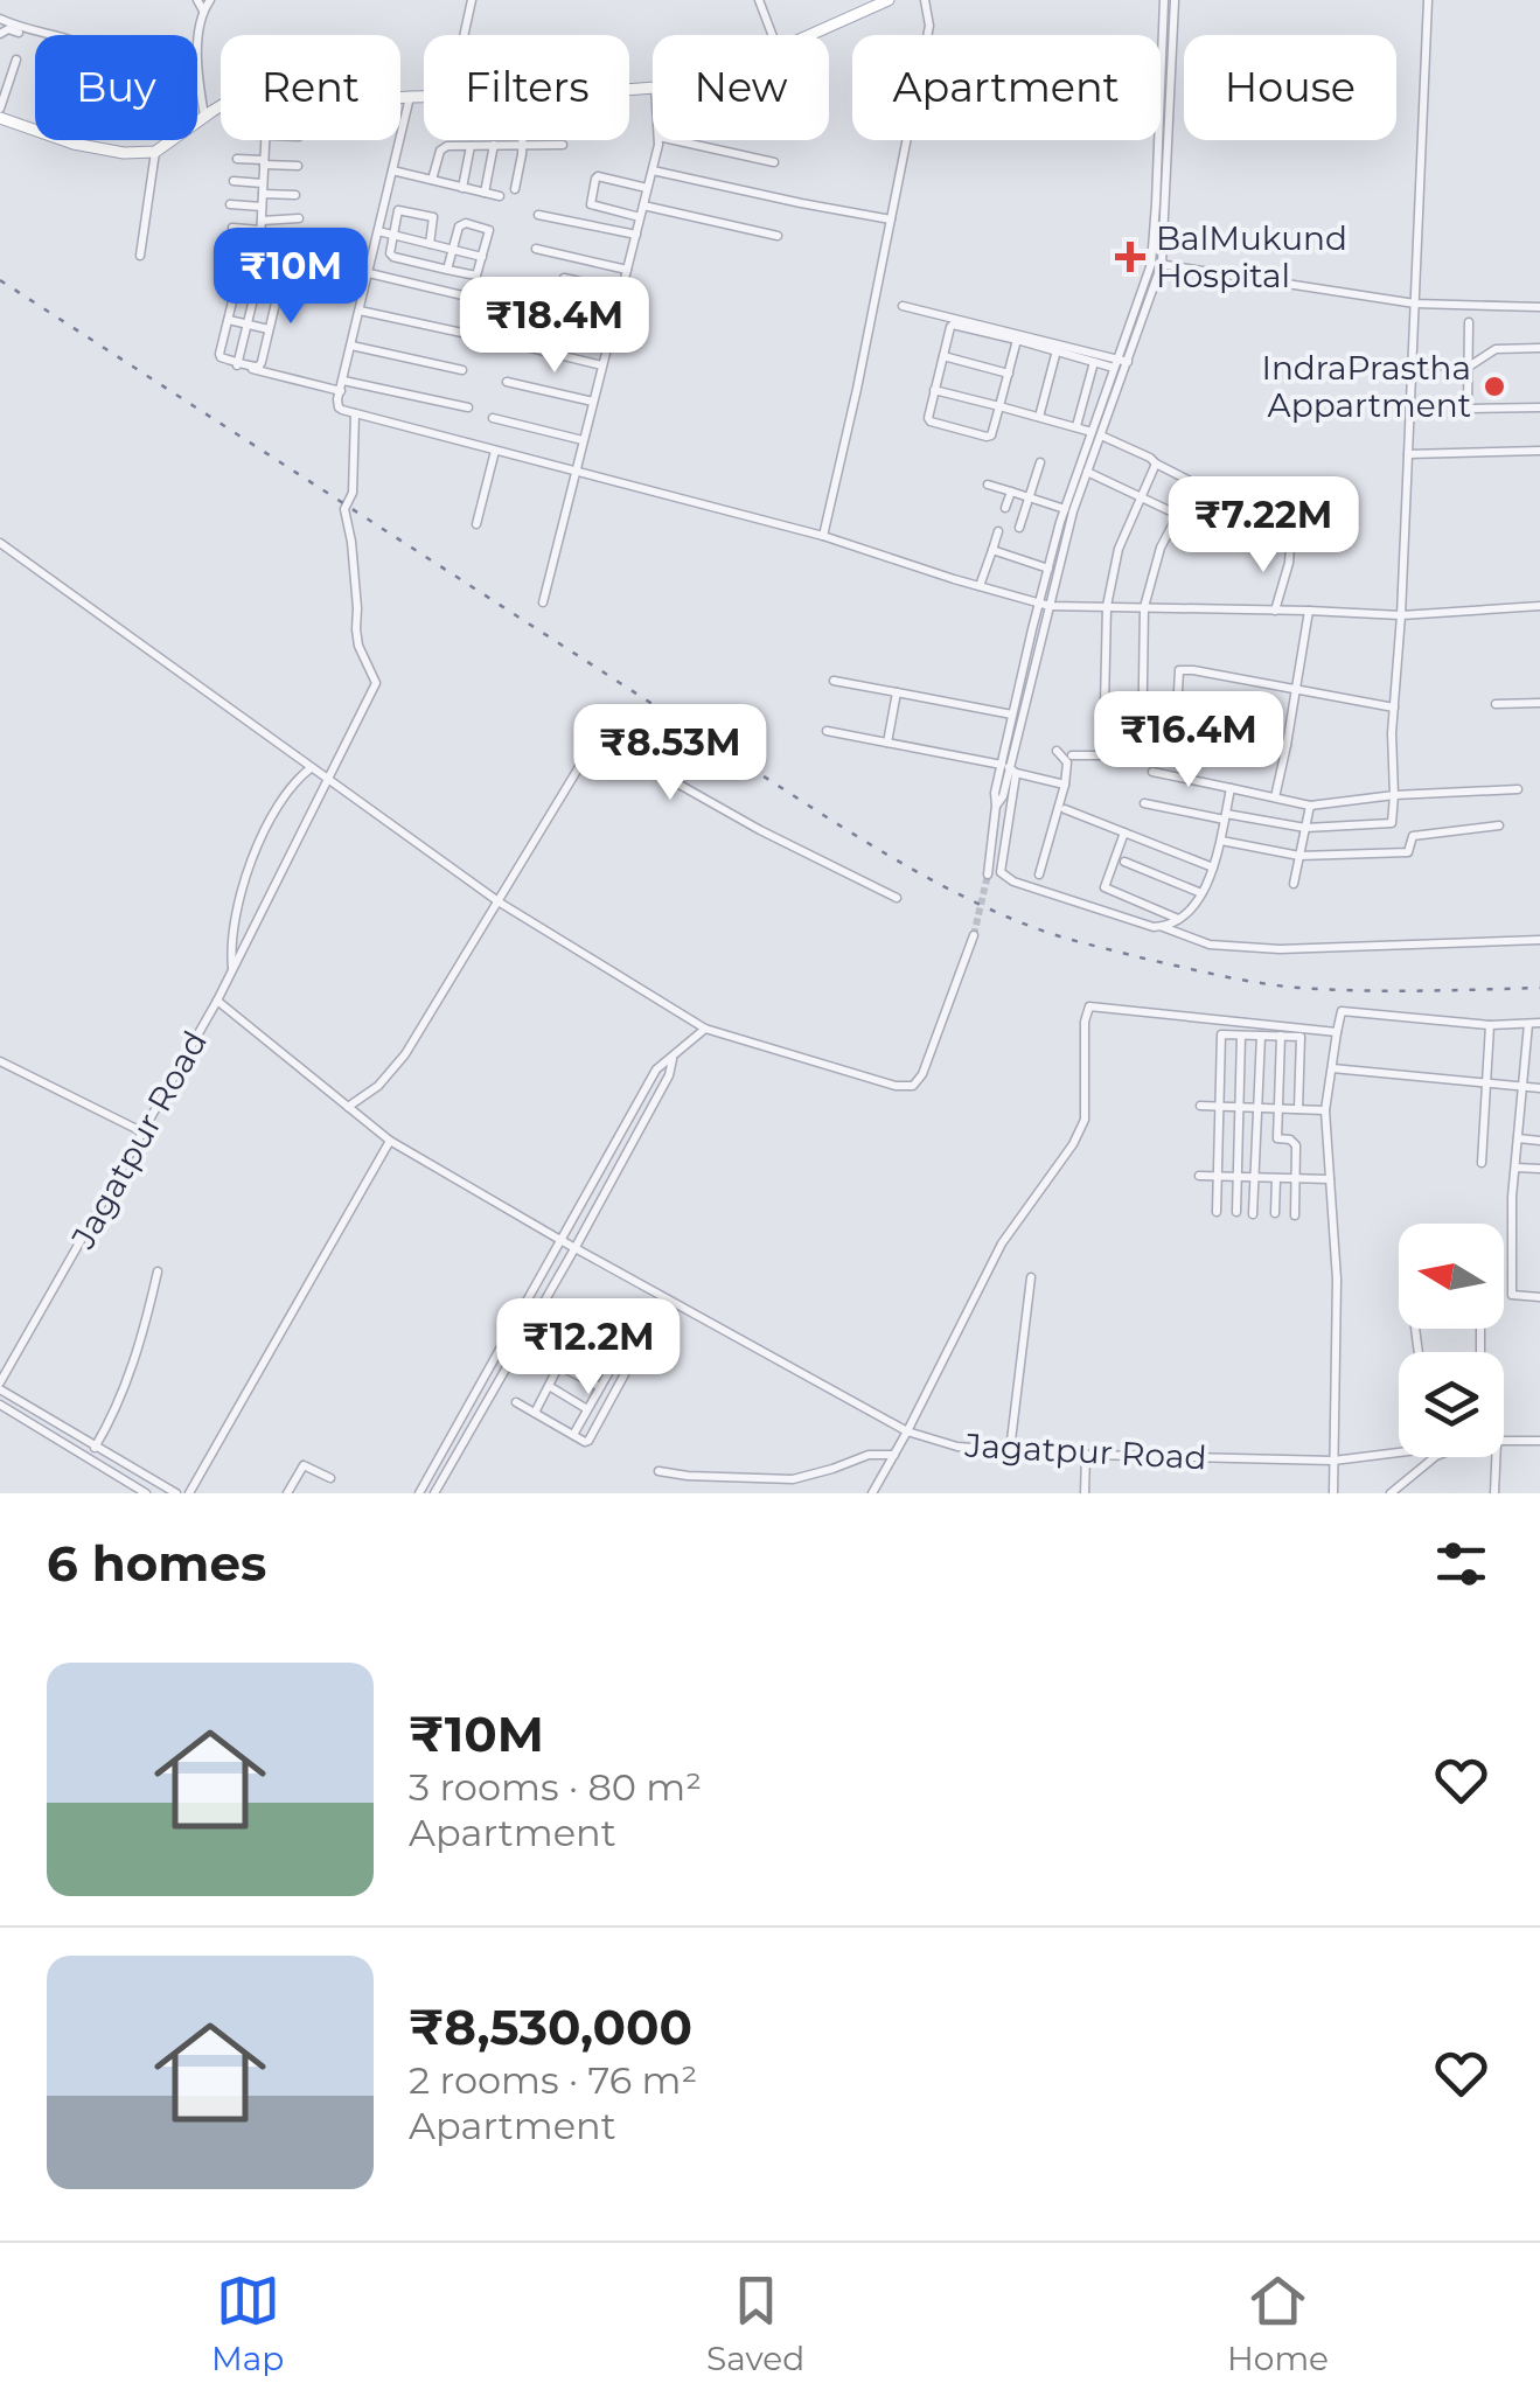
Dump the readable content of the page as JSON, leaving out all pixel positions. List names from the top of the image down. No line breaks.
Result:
{"streets":{"street":["Jagatpur Road"]},"places":{"health":["BalMukund Hospital"],"other":["IndraPrastha Appartment"]},"north":"left","page":{"chip":["Buy","Rent","Filters","New","Apartment","House"],"price":["₹10M","₹18.4M","₹7.22M","₹16.4M","₹8.53M","₹12.2M"],"heading":"6 homes","list":[{"name":"₹10M","note":"3 rooms · 80 m² · Apartment"},{"name":"₹8,530,000","note":"2 rooms · 76 m² · Apartment"}],"tabs":["Map","Saved","Home"]}}
